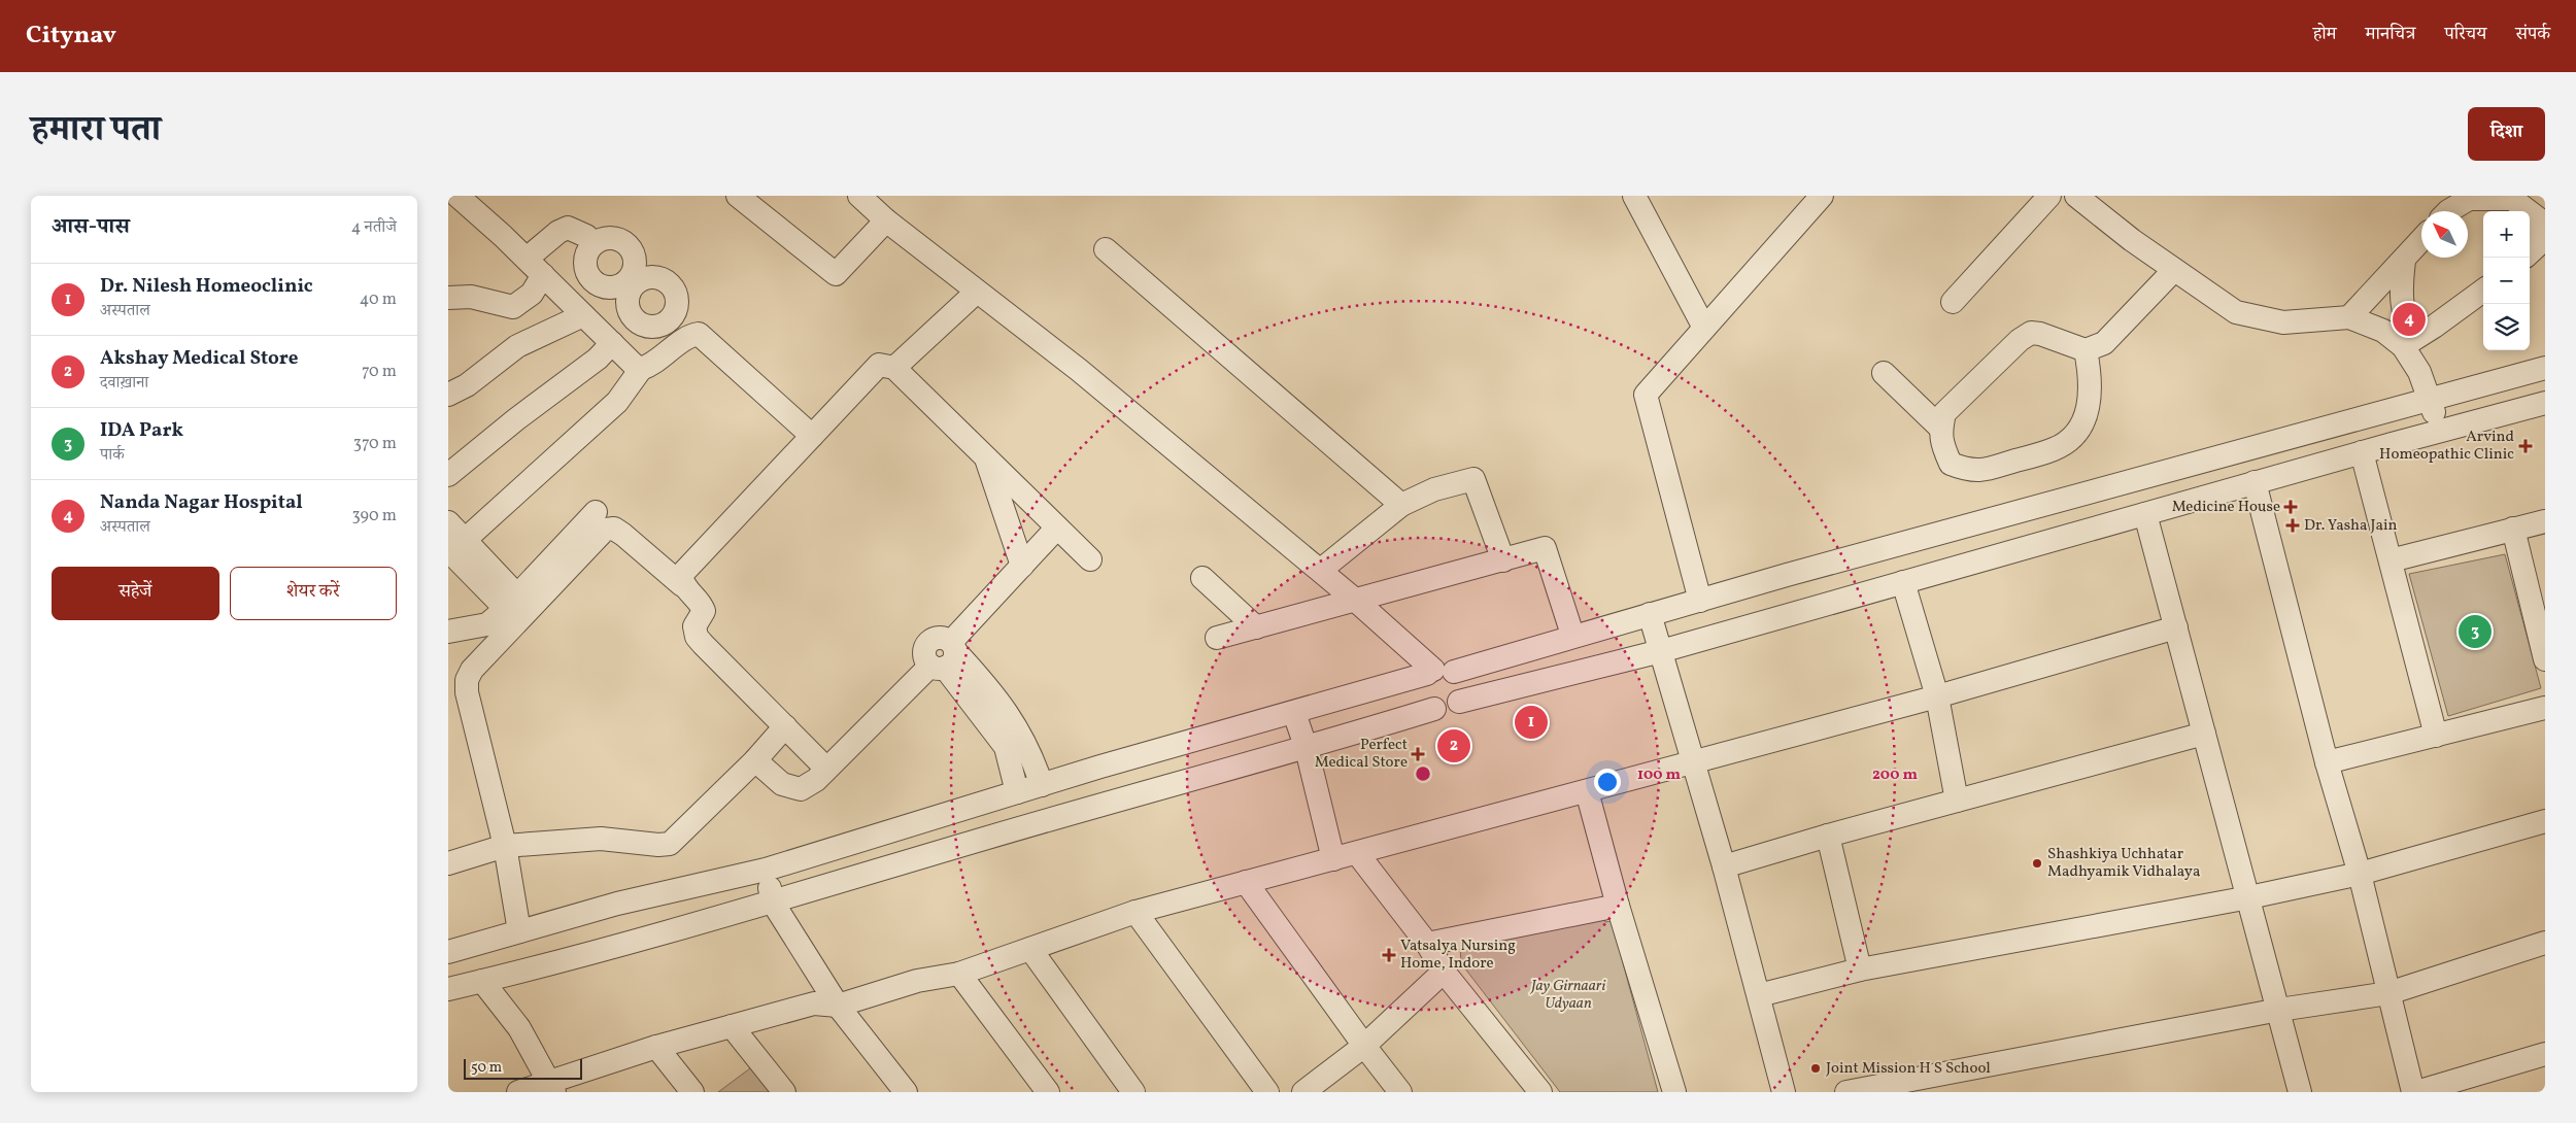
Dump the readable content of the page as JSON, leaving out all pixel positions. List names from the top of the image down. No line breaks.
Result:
{"parks":["Jay Girnaari Udyaan"],"places":{"health":["Arvind Homeopathic Clinic","Medicine House","Dr. Yasha Jain","Perfect Medical Store","Vatsalya Nursing Home, Indore"],"other":["Shashkiya Uchhatar Madhyamik Vidhalaya","Joint Mission H S School"]},"scale_bar":"50 m","north":"top left","page":{"header":"Citynav","nav":["होम","मानचित्र","परिचय","संपर्क"],"title":"हमारा पता","buttons":["दिशा",["सहेजें","शेयर करें"]],"heading":["आस-पास","4 नतीजे"],"map_buttons":["+","−"],"list":[{"mark":"1","name":"Dr. Nilesh Homeoclinic","note":"अस्पताल","value":"40 m"},{"mark":"2","name":"Akshay Medical Store","note":"दवाख़ाना","value":"70 m"},{"mark":"3","name":"IDA Park","note":"पार्क","value":"370 m"},{"mark":"4","name":"Nanda Nagar Hospital","note":"अस्पताल","value":"390 m"}],"pins":["4","3","1","2"],"scale":"50 m"},"rings":["100 m","200 m"]}
